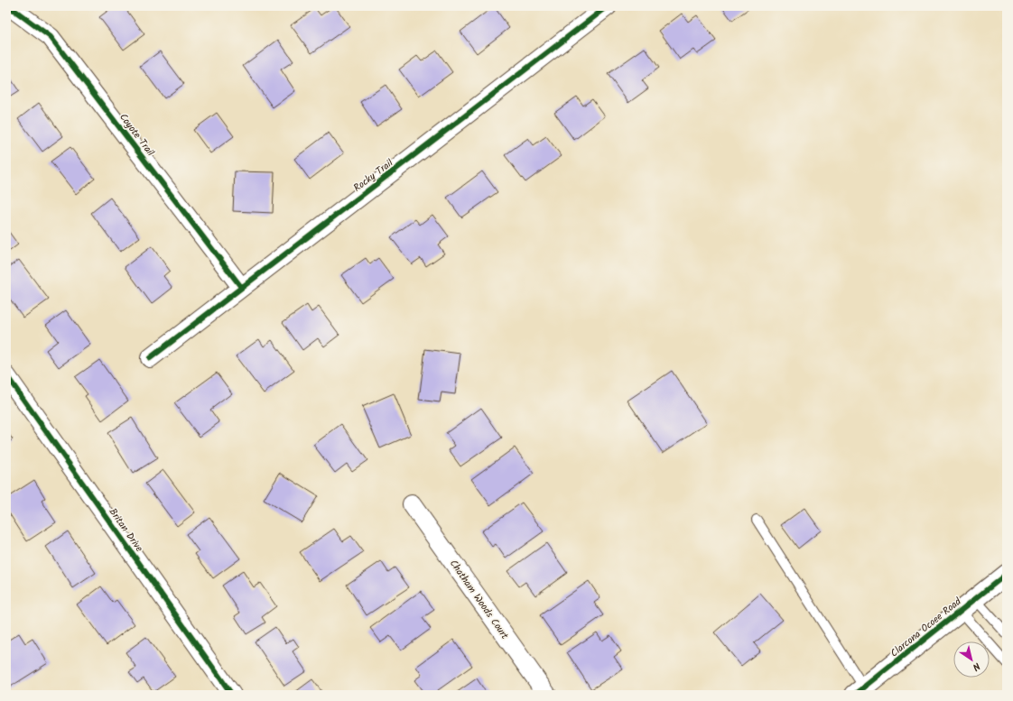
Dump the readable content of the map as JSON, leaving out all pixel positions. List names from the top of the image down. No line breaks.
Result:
{"streets":{"street":["Coyote Trail","Rocky Trail","Britan Drive","Chatham Woods Court","Clarcona Ocoee Road"]},"crossings":[["Coyote Trail","Rocky Trail"]],"north":"bottom right"}
